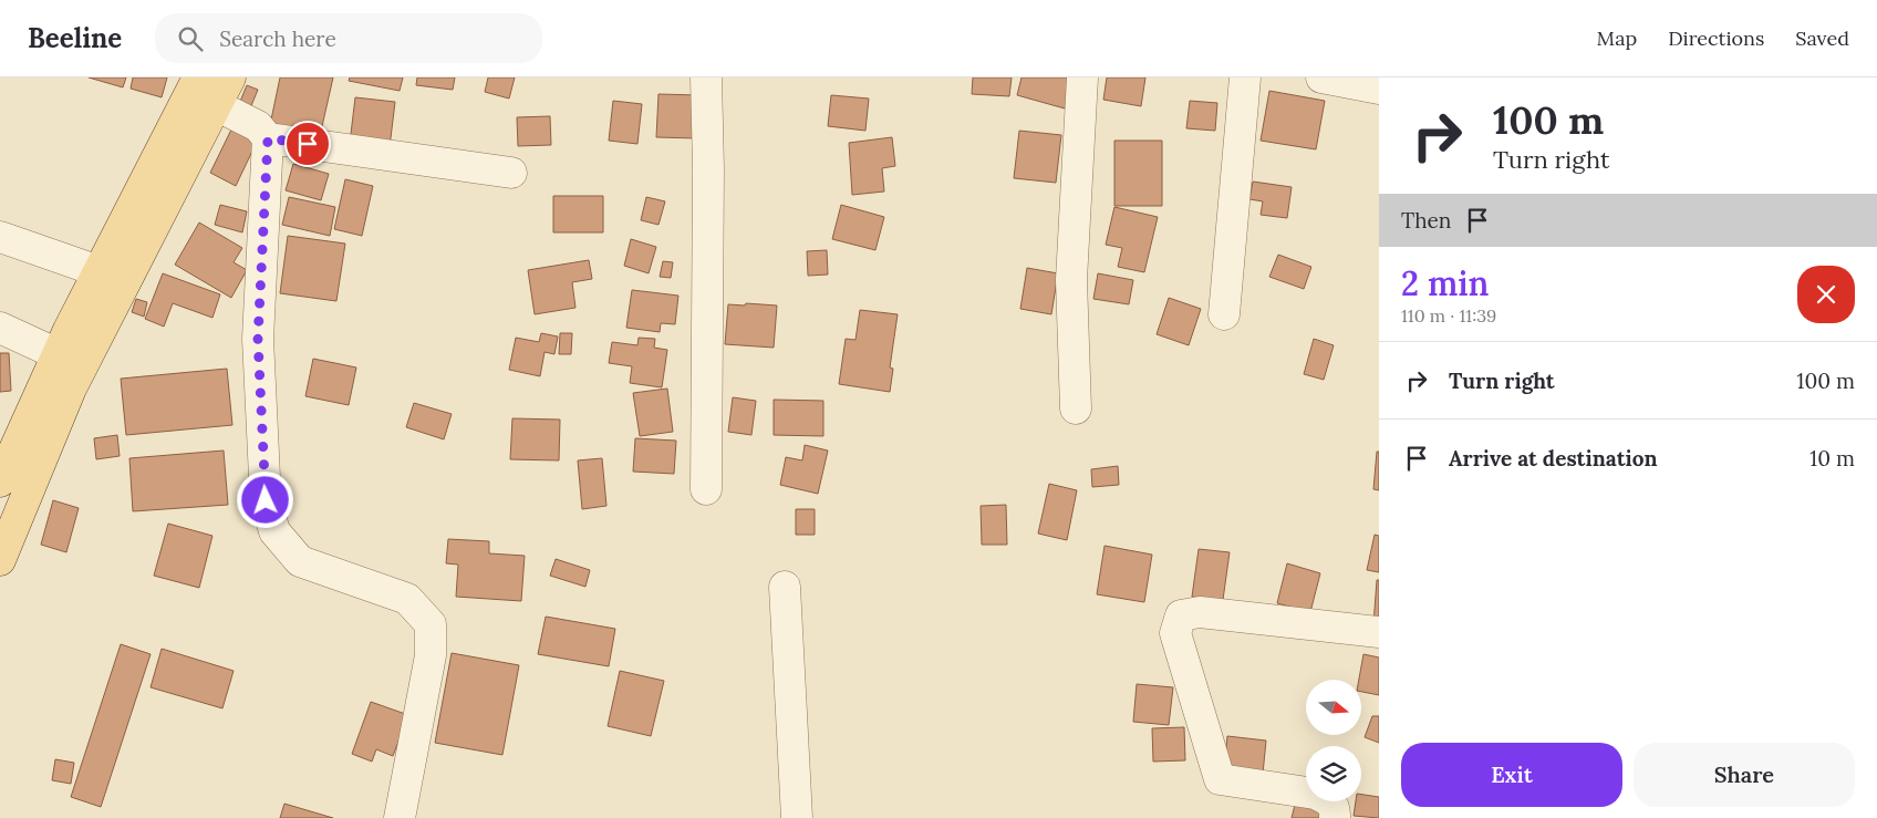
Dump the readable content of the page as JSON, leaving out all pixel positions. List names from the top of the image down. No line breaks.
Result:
{"north":"right","page":{"header":"Beeline","search":"Search here","nav":["Map","Directions","Saved"],"turn":["100 m","Turn right"],"then":"Then","heading":["2 min","110 m · 11:39"],"list":[{"name":"Turn right","value":"100 m"},{"name":"Arrive at destination","value":"10 m"}],"buttons":["Exit","Share"]}}
